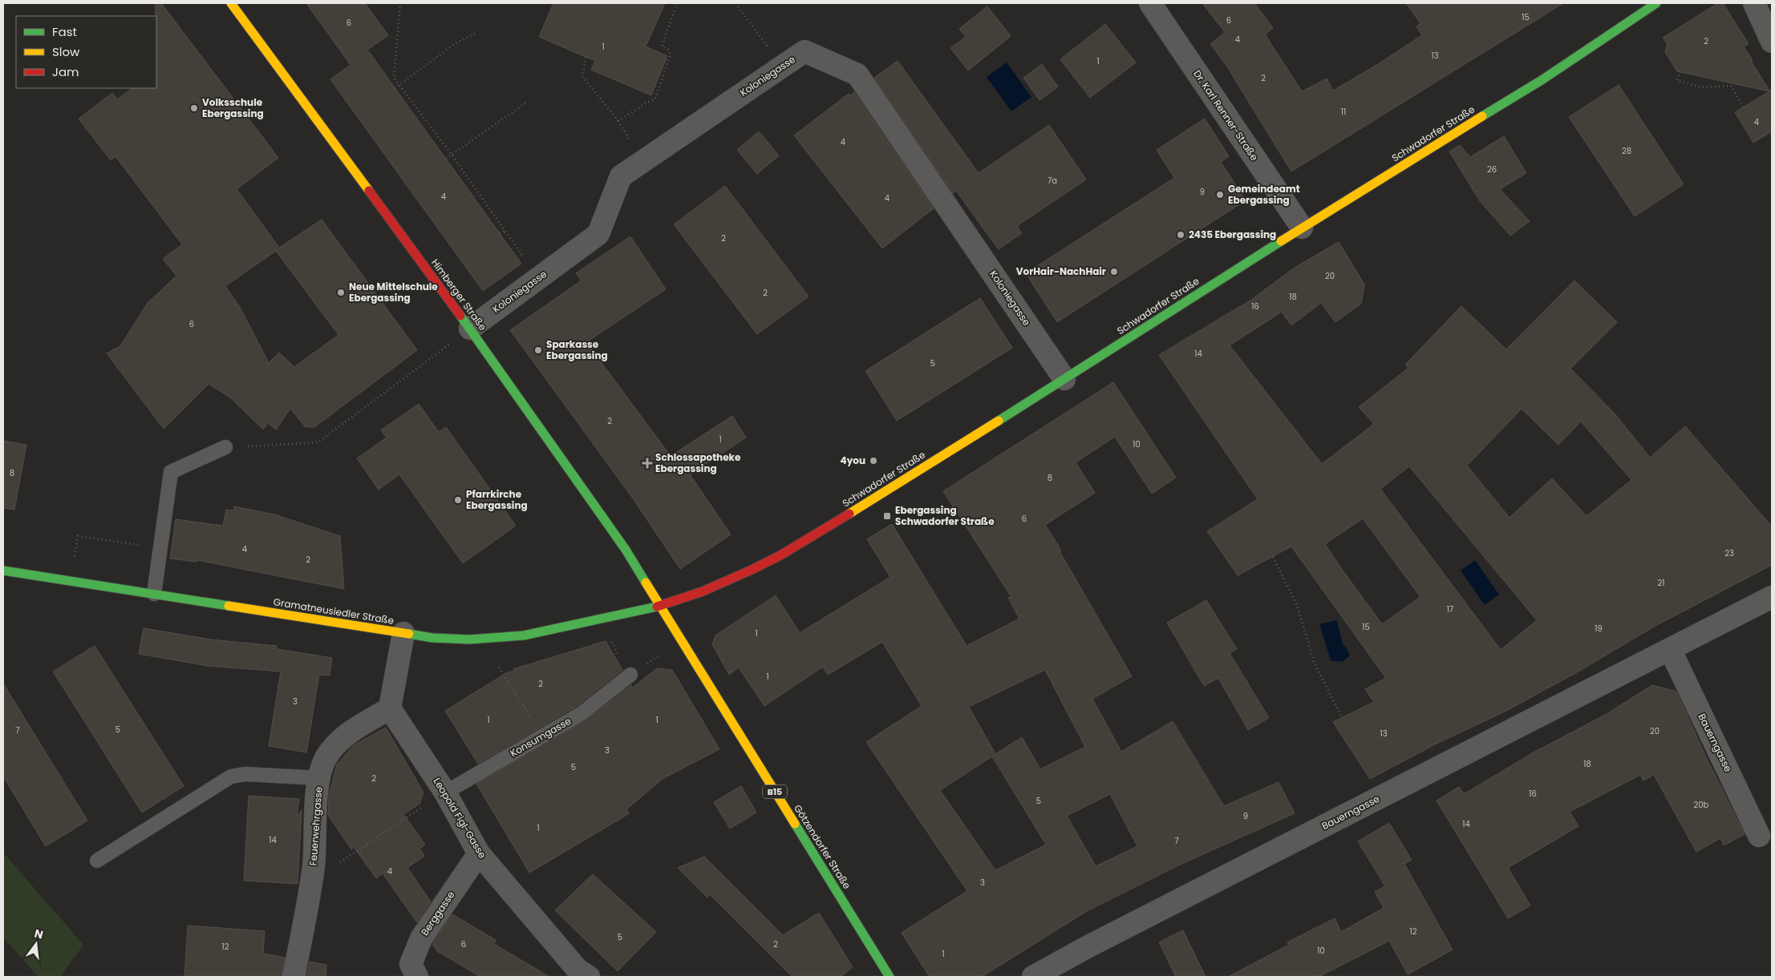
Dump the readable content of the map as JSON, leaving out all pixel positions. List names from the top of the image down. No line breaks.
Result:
{"streets":{"main road":["Schwadorfer Straße","Himberger Straße","Gramatneusiedler Straße","B15","Götzendorfer Straße"],"street":["Koloniegasse","Dr. Karl Renner-Straße","Bauerngasse","Leopold Figl-Gasse","Feuerwehrgasse","Berggasse"],"lane":["Konsumgasse"]},"crossings":[["Koloniegasse","Schwadorfer Straße"],["Koloniegasse","Himberger Straße"],["Dr. Karl Renner-Straße","Schwadorfer Straße"],["Schwadorfer Straße","Himberger Straße"],["Schwadorfer Straße","Gramatneusiedler Straße"],["Schwadorfer Straße","Götzendorfer Straße"],["Himberger Straße","Gramatneusiedler Straße"],["Himberger Straße","Götzendorfer Straße"],["Gramatneusiedler Straße","Götzendorfer Straße"],["Konsumgasse","Leopold Figl-Gasse"],["Leopold Figl-Gasse","Feuerwehrgasse"],["Leopold Figl-Gasse","Berggasse"]],"places":{"other":["Volksschule Ebergassing","Gemeindeamt Ebergassing","2435 Ebergassing","VorHair-NachHair","Neue Mittelschule Ebergassing","Sparkasse Ebergassing","4you","Pfarrkirche Ebergassing"],"health":["Schlossapotheke Ebergassing"],"transit":["Ebergassing Schwadorfer Straße"]},"house_numbers":["15","6","6","4","2","1","13","1","2","11","4","4","28","26","7a","9","4","4","2","20","2","18","16","6","14","5","2","1","10","8","8","6","4","23","2","21","17","15","19","1","1","2","3","1","1","5","7","20","13","3","18","5","2","16","5","20b","9","14","1","14","7","4","3","12","5","6","2","12","10","1"],"legend":["Fast","Slow","Jam"],"north":"top"}
